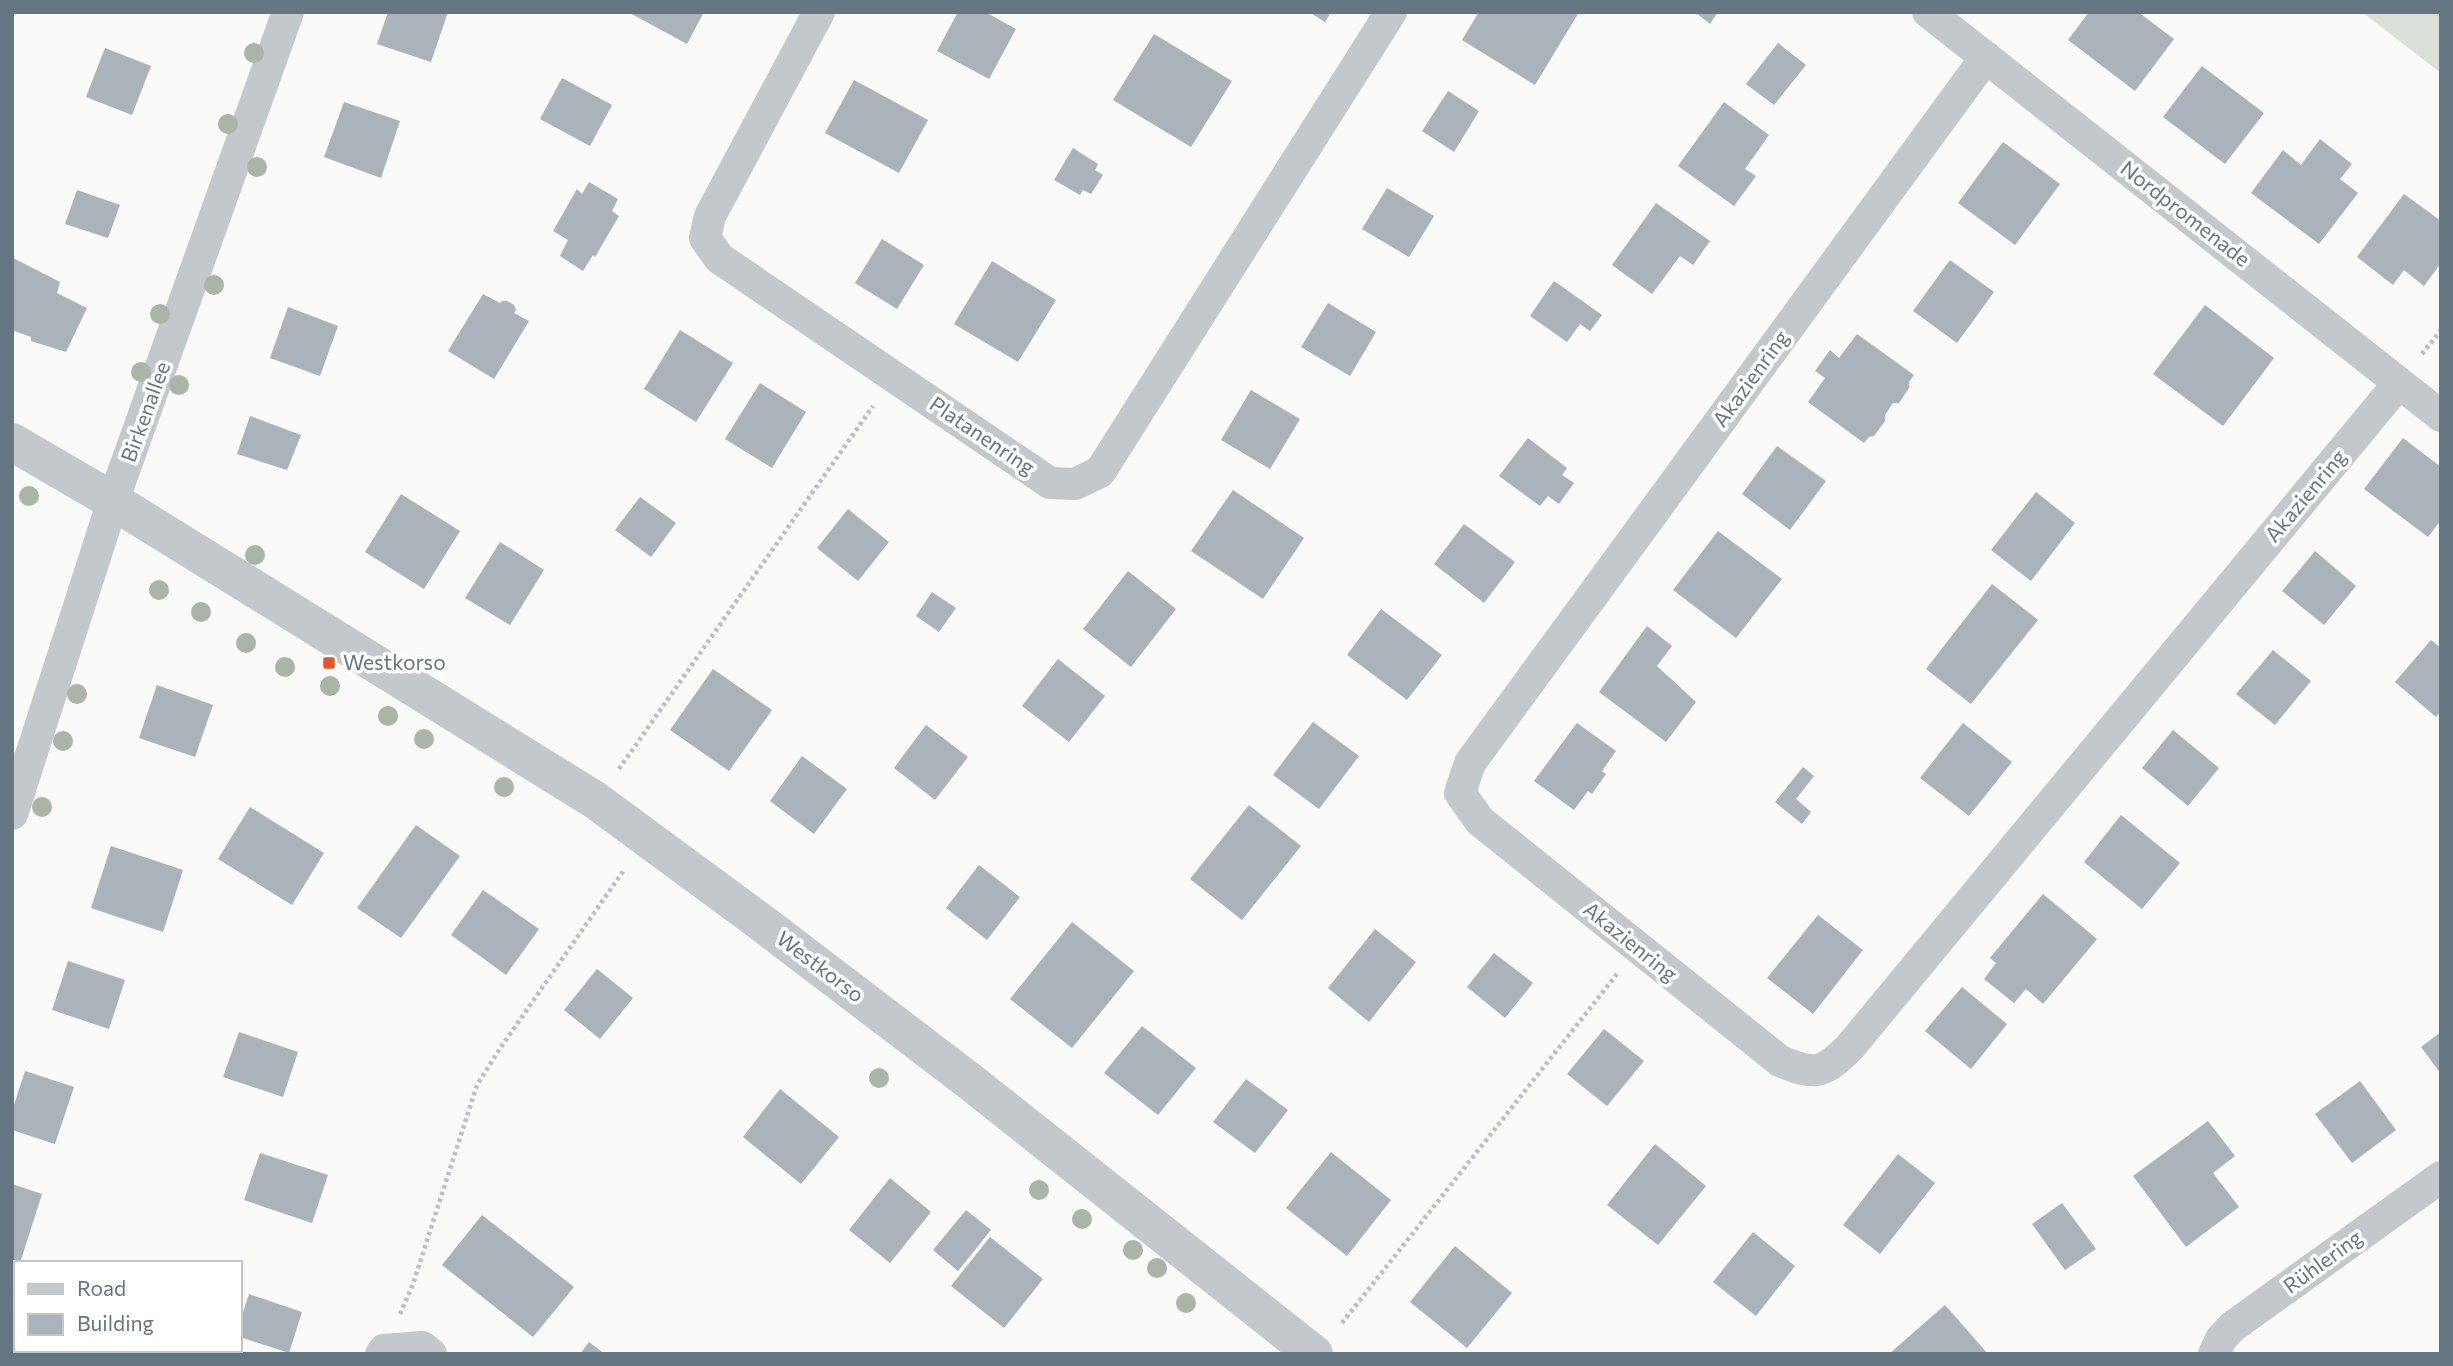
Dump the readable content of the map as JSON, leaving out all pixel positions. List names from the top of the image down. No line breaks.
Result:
{"streets":{"street":["Nordpromenade","Akazienring","Birkenallee","Platanenring","Westkorso","Rühlering"]},"crossings":[["Nordpromenade","Akazienring"],["Birkenallee","Westkorso"]],"places":{"transit":["Westkorso"]},"legend":["Road","Building"]}
